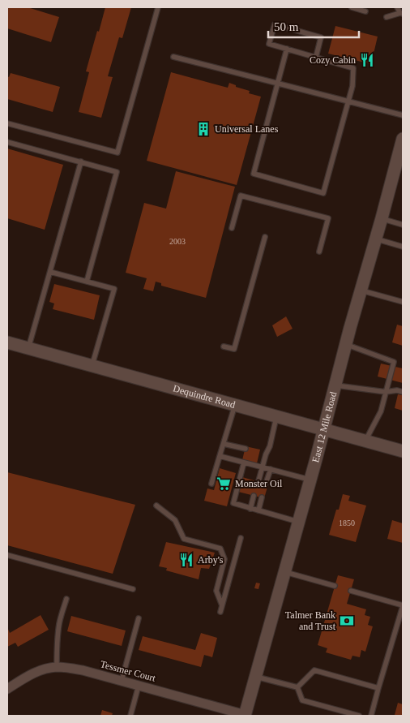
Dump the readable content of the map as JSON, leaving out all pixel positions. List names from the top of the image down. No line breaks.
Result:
{"streets":{"main road":["Dequindre Road","East 12 Mile Road"],"street":["Tessmer Court"]},"crossings":[["Dequindre Road","East 12 Mile Road"],["East 12 Mile Road","Tessmer Court"]],"places":{"restaurant":["Cozy Cabin","Arby's"],"building":["Universal Lanes"],"supermarket":["Monster Oil"],"bank":["Talmer Bank and Trust"]},"house_numbers":["2003","1850"],"scale_bar":"50 m"}
